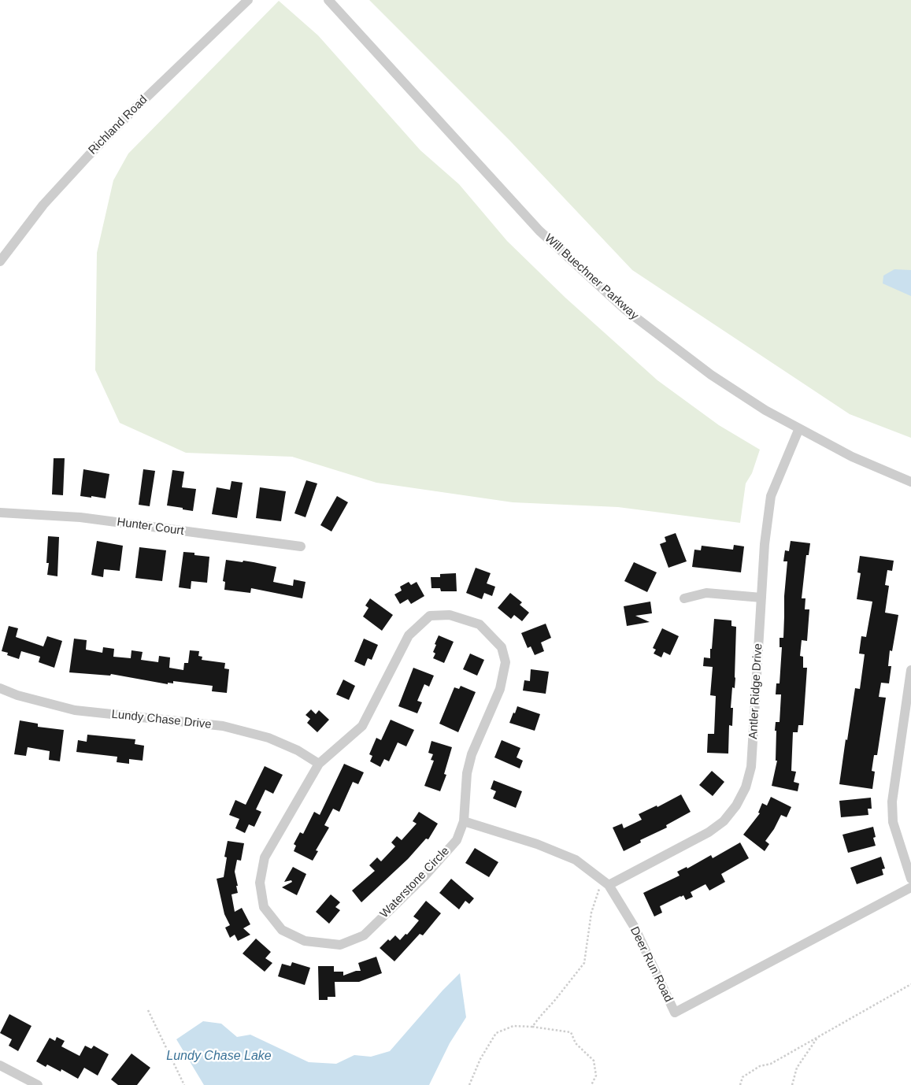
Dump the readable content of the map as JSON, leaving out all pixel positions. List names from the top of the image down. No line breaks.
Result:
{"streets":{"street":["Richland Road","Will Buechner Parkway","Hunter Court","Antler Ridge Drive","Lundy Chase Drive","Waterstone Circle","Deer Run Road"]},"crossings":[["Will Buechner Parkway","Antler Ridge Drive"],["Antler Ridge Drive","Deer Run Road"],["Lundy Chase Drive","Waterstone Circle"],["Waterstone Circle","Deer Run Road"]],"water":["Lundy Chase Lake"]}
